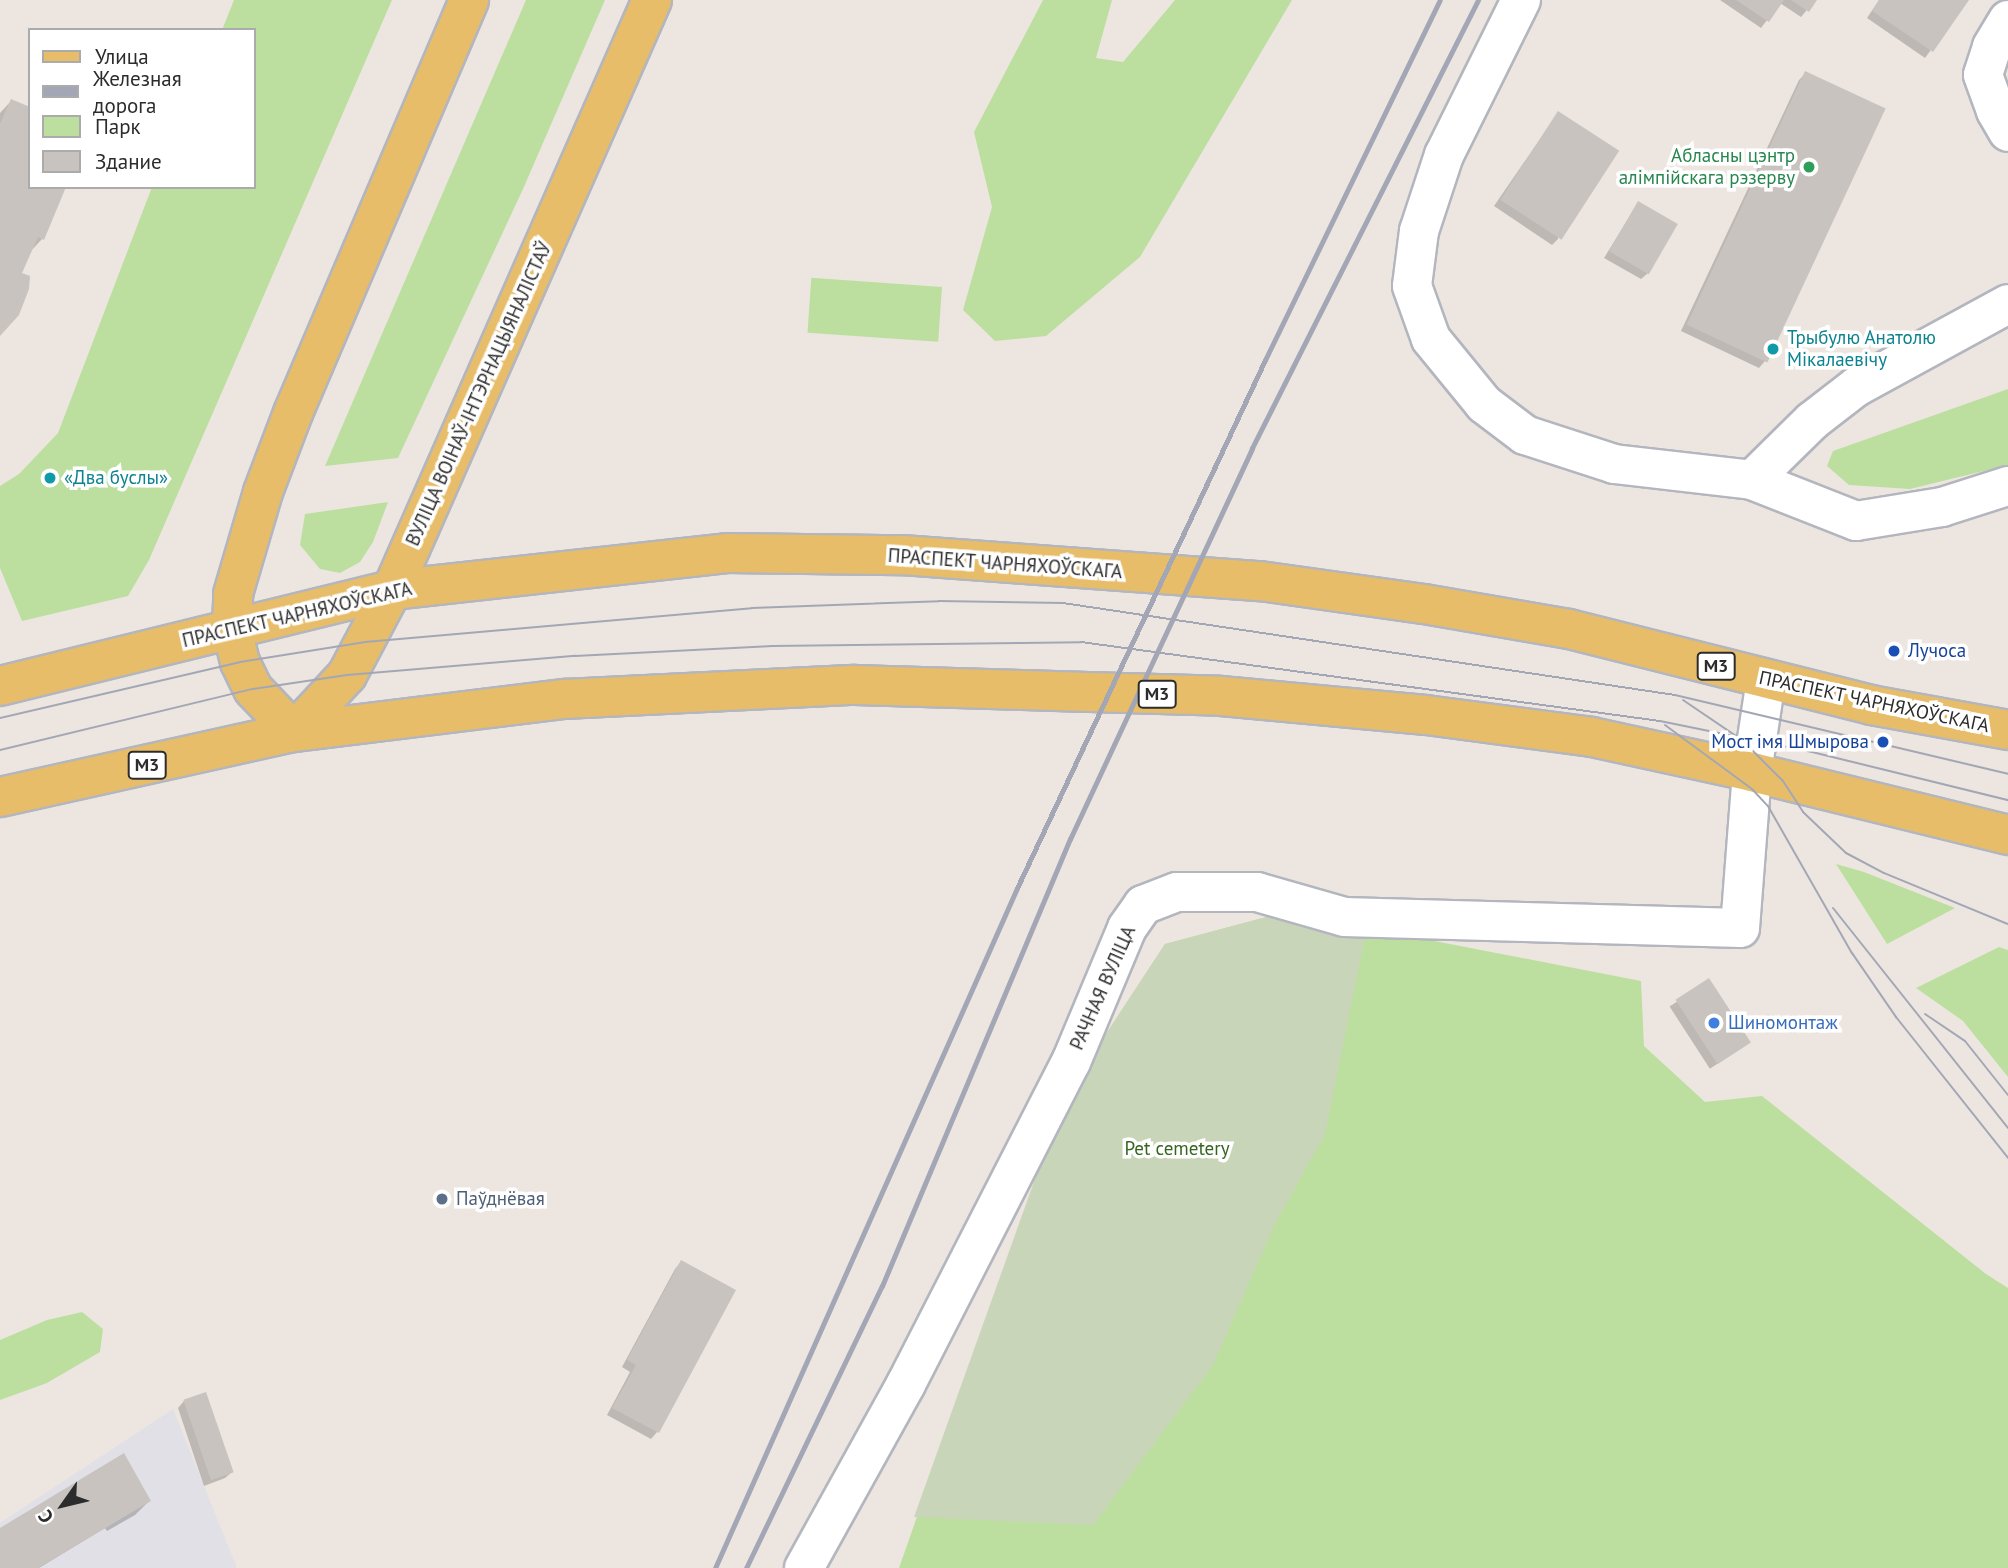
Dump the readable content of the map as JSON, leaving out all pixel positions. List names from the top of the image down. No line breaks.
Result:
{"streets":{"main road":["ВУЛІЦА ВОІНАЎ-ІНТЭРНАЦЫЯНАЛІСТАЎ","ПРАСПЕКТ ЧАРНЯХОЎСКАГА","М3"],"street":["РАЧНАЯ ВУЛІЦА"]},"crossings":[["ВУЛІЦА ВОІНАЎ-ІНТЭРНАЦЫЯНАЛІСТАЎ","ПРАСПЕКТ ЧАРНЯХОЎСКАГА"],["ВУЛІЦА ВОІНАЎ-ІНТЭРНАЦЫЯНАЛІСТАЎ","М3"],["М3","РАЧНАЯ ВУЛІЦА"]],"parks":["Pet cemetery"],"places":["Абласны цэнтр алімпійскага рэзерву","Трыбулю Анатолю Мікалаевічу","«Два буслы»","Лучоса","Мост імя Шмырова","Шиномонтаж","Паўднёвая"],"legend":["Улица","Железная дорога","Парк","Здание"],"north":"bottom left"}
